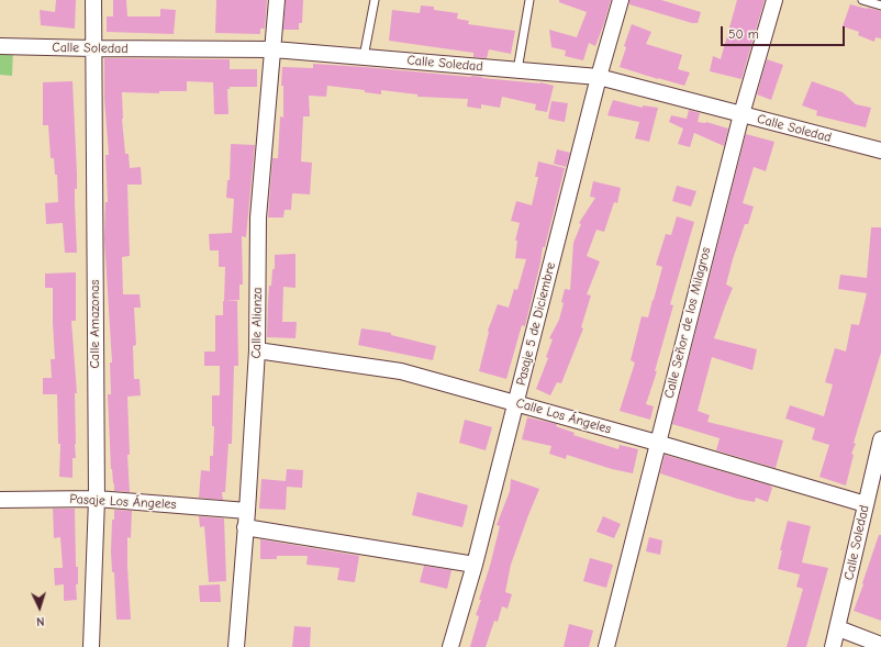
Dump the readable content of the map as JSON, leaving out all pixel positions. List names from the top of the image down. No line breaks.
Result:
{"streets":{"street":["Calle Soledad","Calle Alianza","Calle Señor de los Milagros","Calle Amazonas","Pasaje 5 de Diciembre","Calle Los Ángeles","Pasaje Los Ángeles"]},"crossings":[["Calle Soledad","Calle Alianza"],["Calle Soledad","Calle Señor de los Milagros"],["Calle Soledad","Calle Amazonas"],["Calle Soledad","Pasaje 5 de Diciembre"],["Calle Soledad","Calle Los Ángeles"],["Calle Alianza","Calle Los Ángeles"],["Calle Alianza","Pasaje Los Ángeles"],["Calle Señor de los Milagros","Calle Los Ángeles"],["Calle Amazonas","Pasaje Los Ángeles"],["Pasaje 5 de Diciembre","Calle Los Ángeles"]],"scale_bar":"50 m","north":"bottom"}
